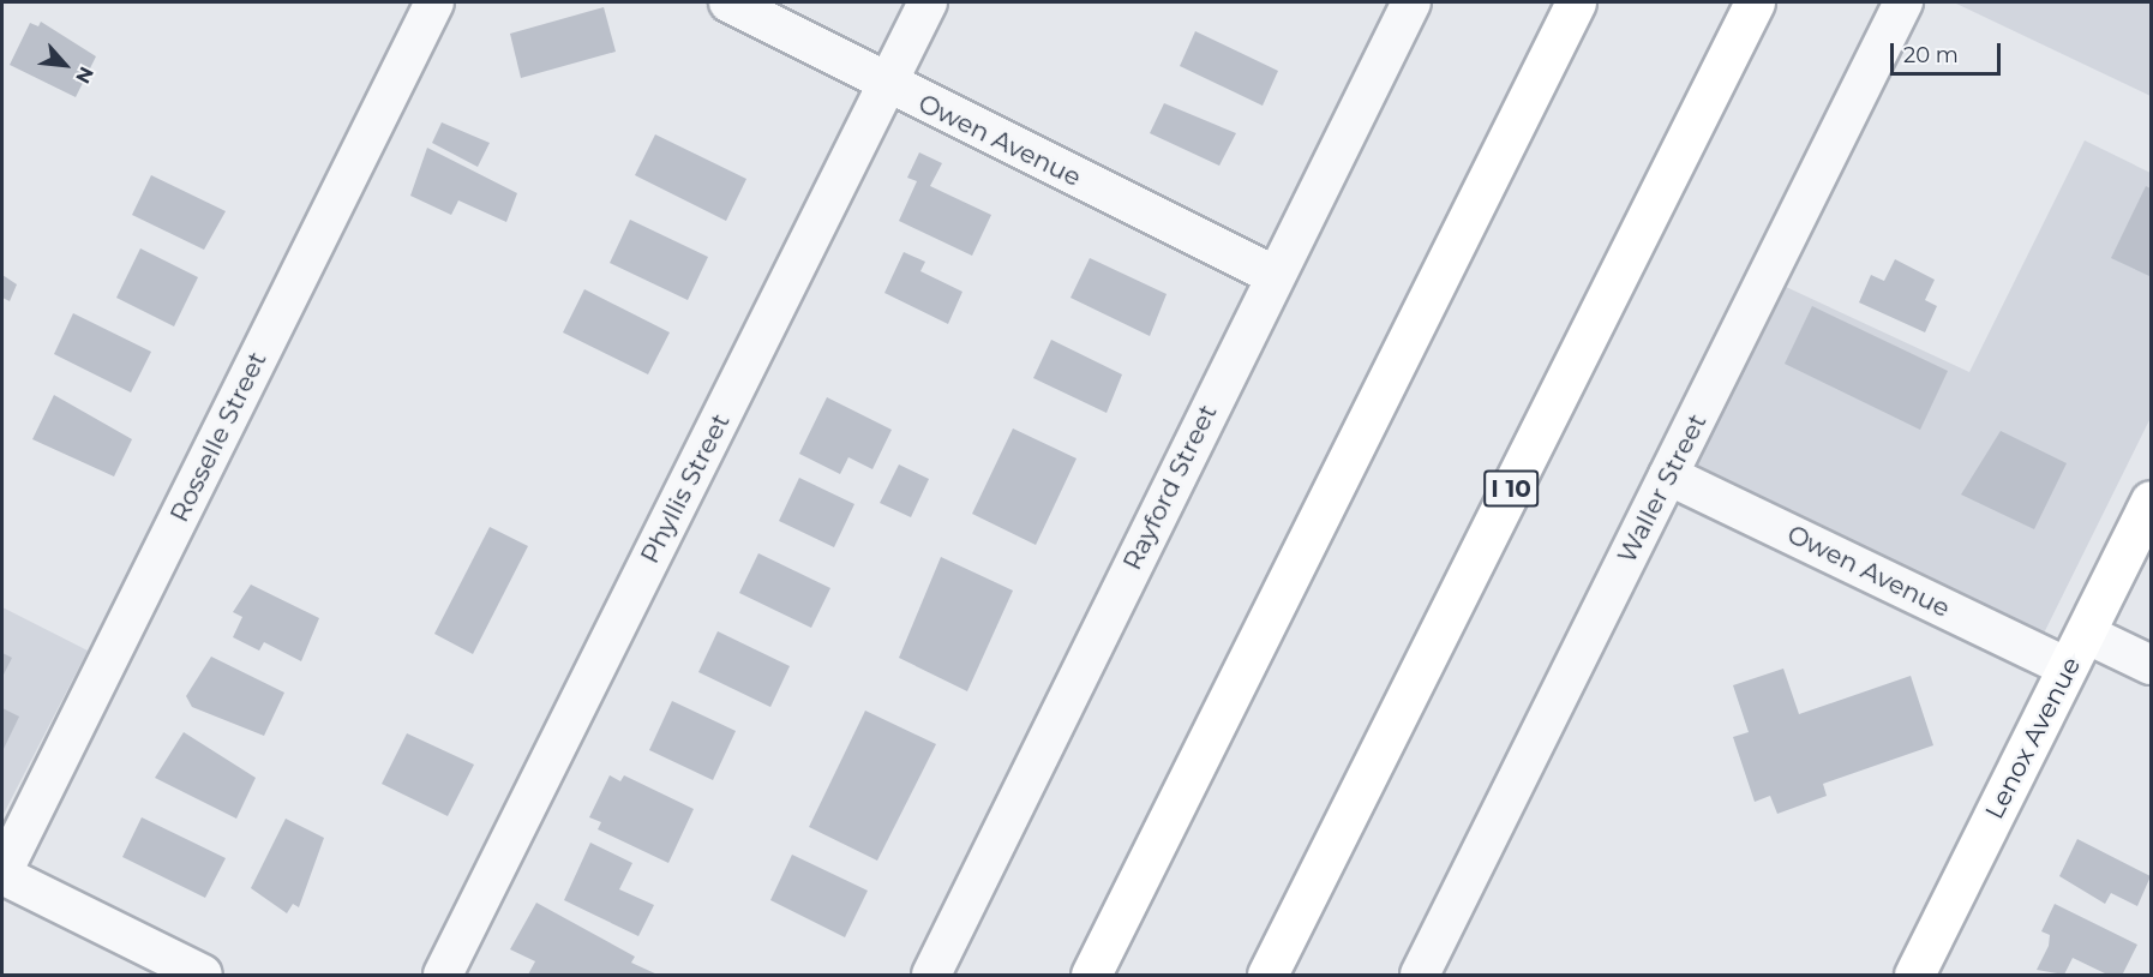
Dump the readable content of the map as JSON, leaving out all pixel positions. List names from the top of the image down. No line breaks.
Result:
{"streets":{"main road":["I 10","Lenox Avenue"],"street":["Owen Avenue","Rosselle Street","Rayford Street","Phyllis Street","Waller Street"]},"crossings":[["Owen Avenue","Rayford Street"],["Owen Avenue","Phyllis Street"],["Owen Avenue","Waller Street"],["Owen Avenue","Lenox Avenue"]],"scale_bar":"20 m","north":"bottom right"}
